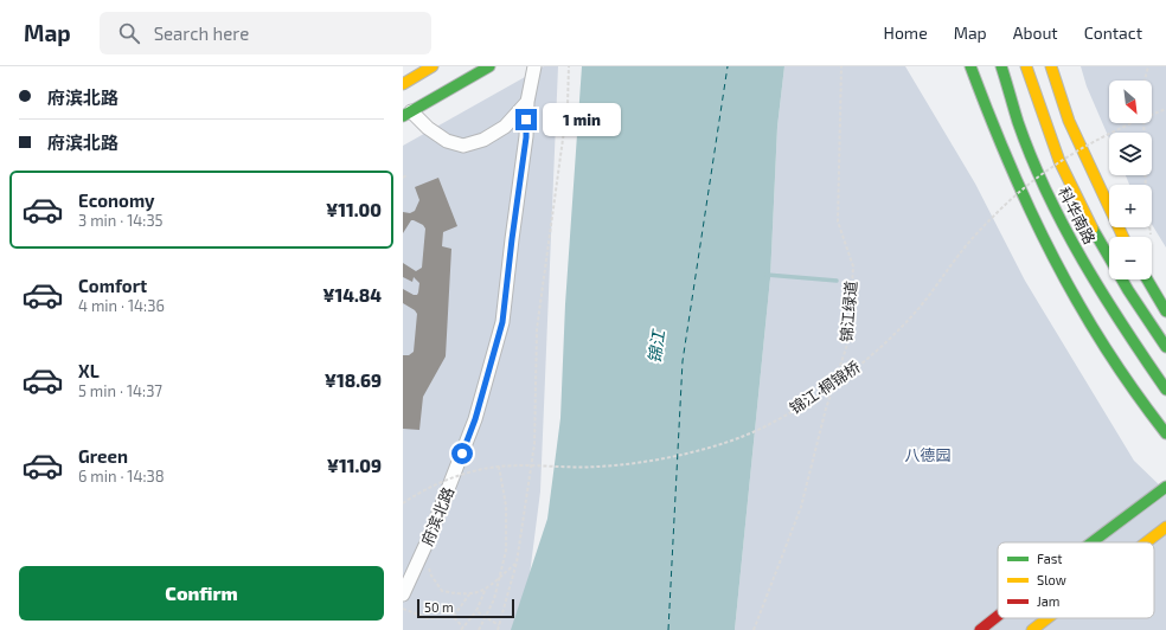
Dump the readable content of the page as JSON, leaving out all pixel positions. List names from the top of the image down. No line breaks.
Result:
{"streets":{"main road":["科华南路"],"street":["府滨北路"],"path":["锦江绿道","锦江·桐锦桥"]},"water":["锦江"],"parks":["八德园"],"legend":["Fast","Slow","Jam"],"scale_bar":"50 m","north":"bottom right","page":{"header":"Map","search":"Search here","nav":["Home","Map","About","Contact"],"banner":["府滨北路","府滨北路"],"map_buttons":["+","−"],"bubble":"1 min","list":[{"name":"Economy","note":"3 min · 14:35","value":"¥11.00"},{"name":"Comfort","note":"4 min · 14:36","value":"¥14.84"},{"name":"XL","note":"5 min · 14:37","value":"¥18.69"},{"name":"Green","note":"6 min · 14:38","value":"¥11.09"}],"buttons":"Confirm","scale":"50 m"}}
